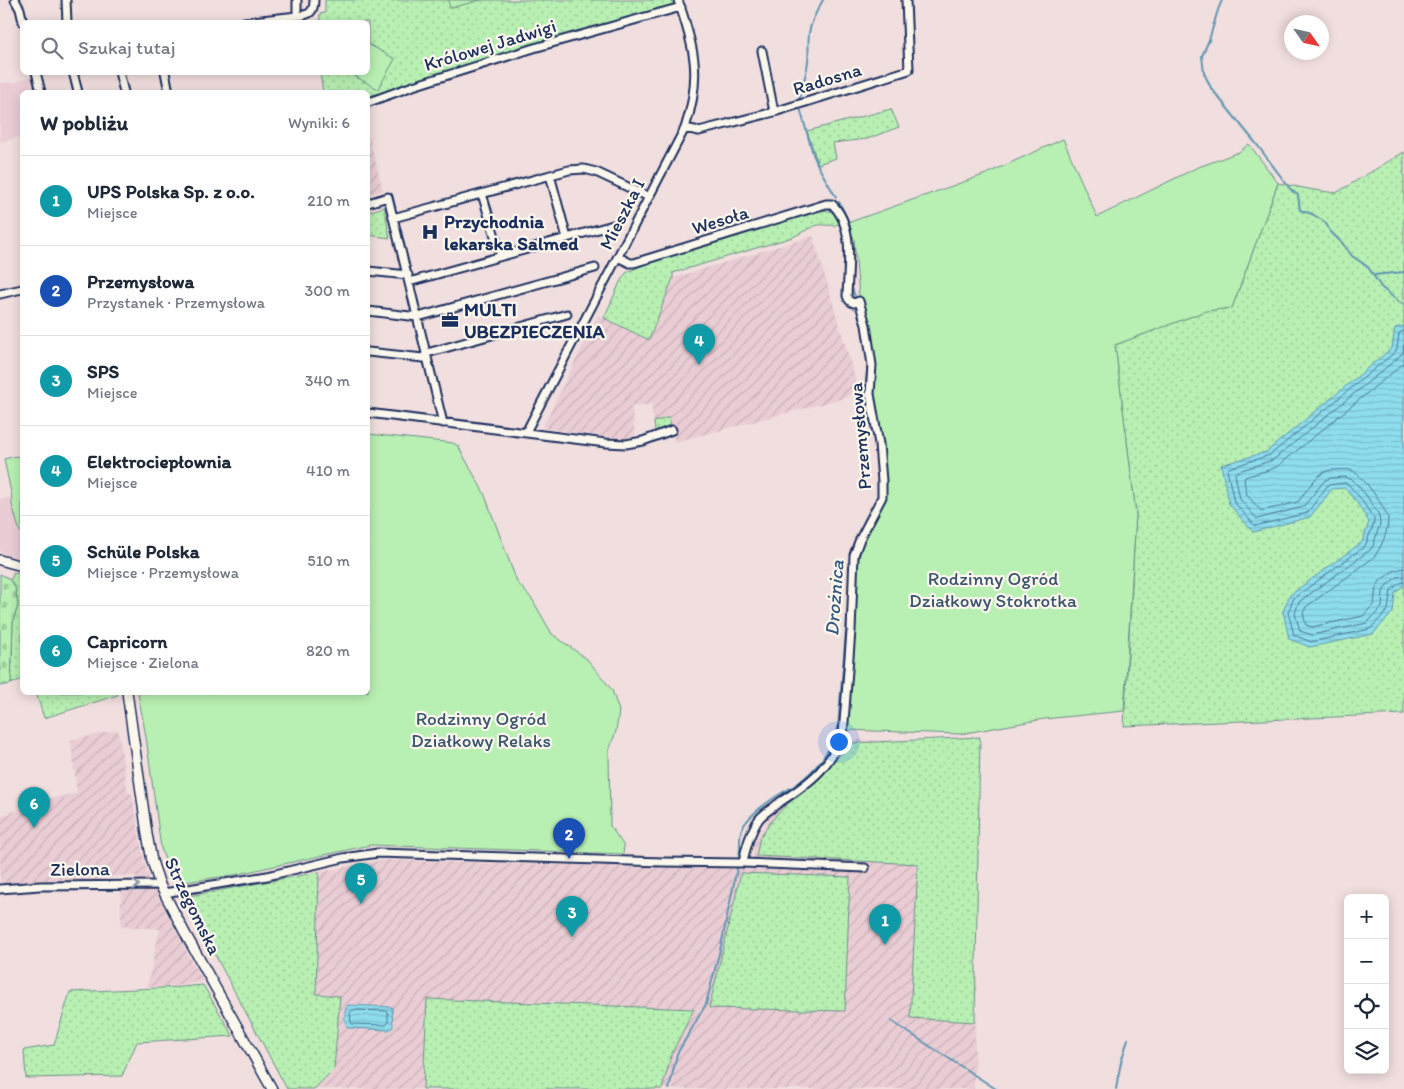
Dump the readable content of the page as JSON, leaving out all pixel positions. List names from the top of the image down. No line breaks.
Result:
{"streets":{"main road":["Strzegomska"],"street":["Królowej Jadwigi","Radosna","Mieszka I","Wesoła","Przemysłowa","Zielona"]},"crossings":[["Królowej Jadwigi","Mieszka I"],["Radosna","Mieszka I"],["Mieszka I","Wesoła"],["Wesoła","Przemysłowa"],["Zielona","Strzegomska"]],"one_way":["Zielona"],"water":["Drożnica"],"parks":["Rodzinny Ogród Działkowy Stokrotka","Rodzinny Ogród Działkowy Relaks"],"places":{"hospital":["Przychodnia lekarska Salmed"],"office":["MULTI UBEZPIECZENIA"]},"north":"bottom right","page":{"search":"Szukaj tutaj","heading":["W pobliżu","Wyniki: 6"],"list":[{"mark":"1","name":"UPS Polska Sp. z o.o.","note":"Miejsce","value":"210 m"},{"mark":"2","name":"Przemysłowa","note":"Przystanek · Przemysłowa","value":"300 m"},{"mark":"3","name":"SPS","note":"Miejsce","value":"340 m"},{"mark":"4","name":"Elektrociepłownia","note":"Miejsce","value":"410 m"},{"mark":"5","name":"Schüle Polska","note":"Miejsce · Przemysłowa","value":"510 m"},{"mark":"6","name":"Capricorn","note":"Miejsce · Zielona","value":"820 m"}],"pins":["4","6","2","5","3","1"],"map_buttons":["+","−"]}}
